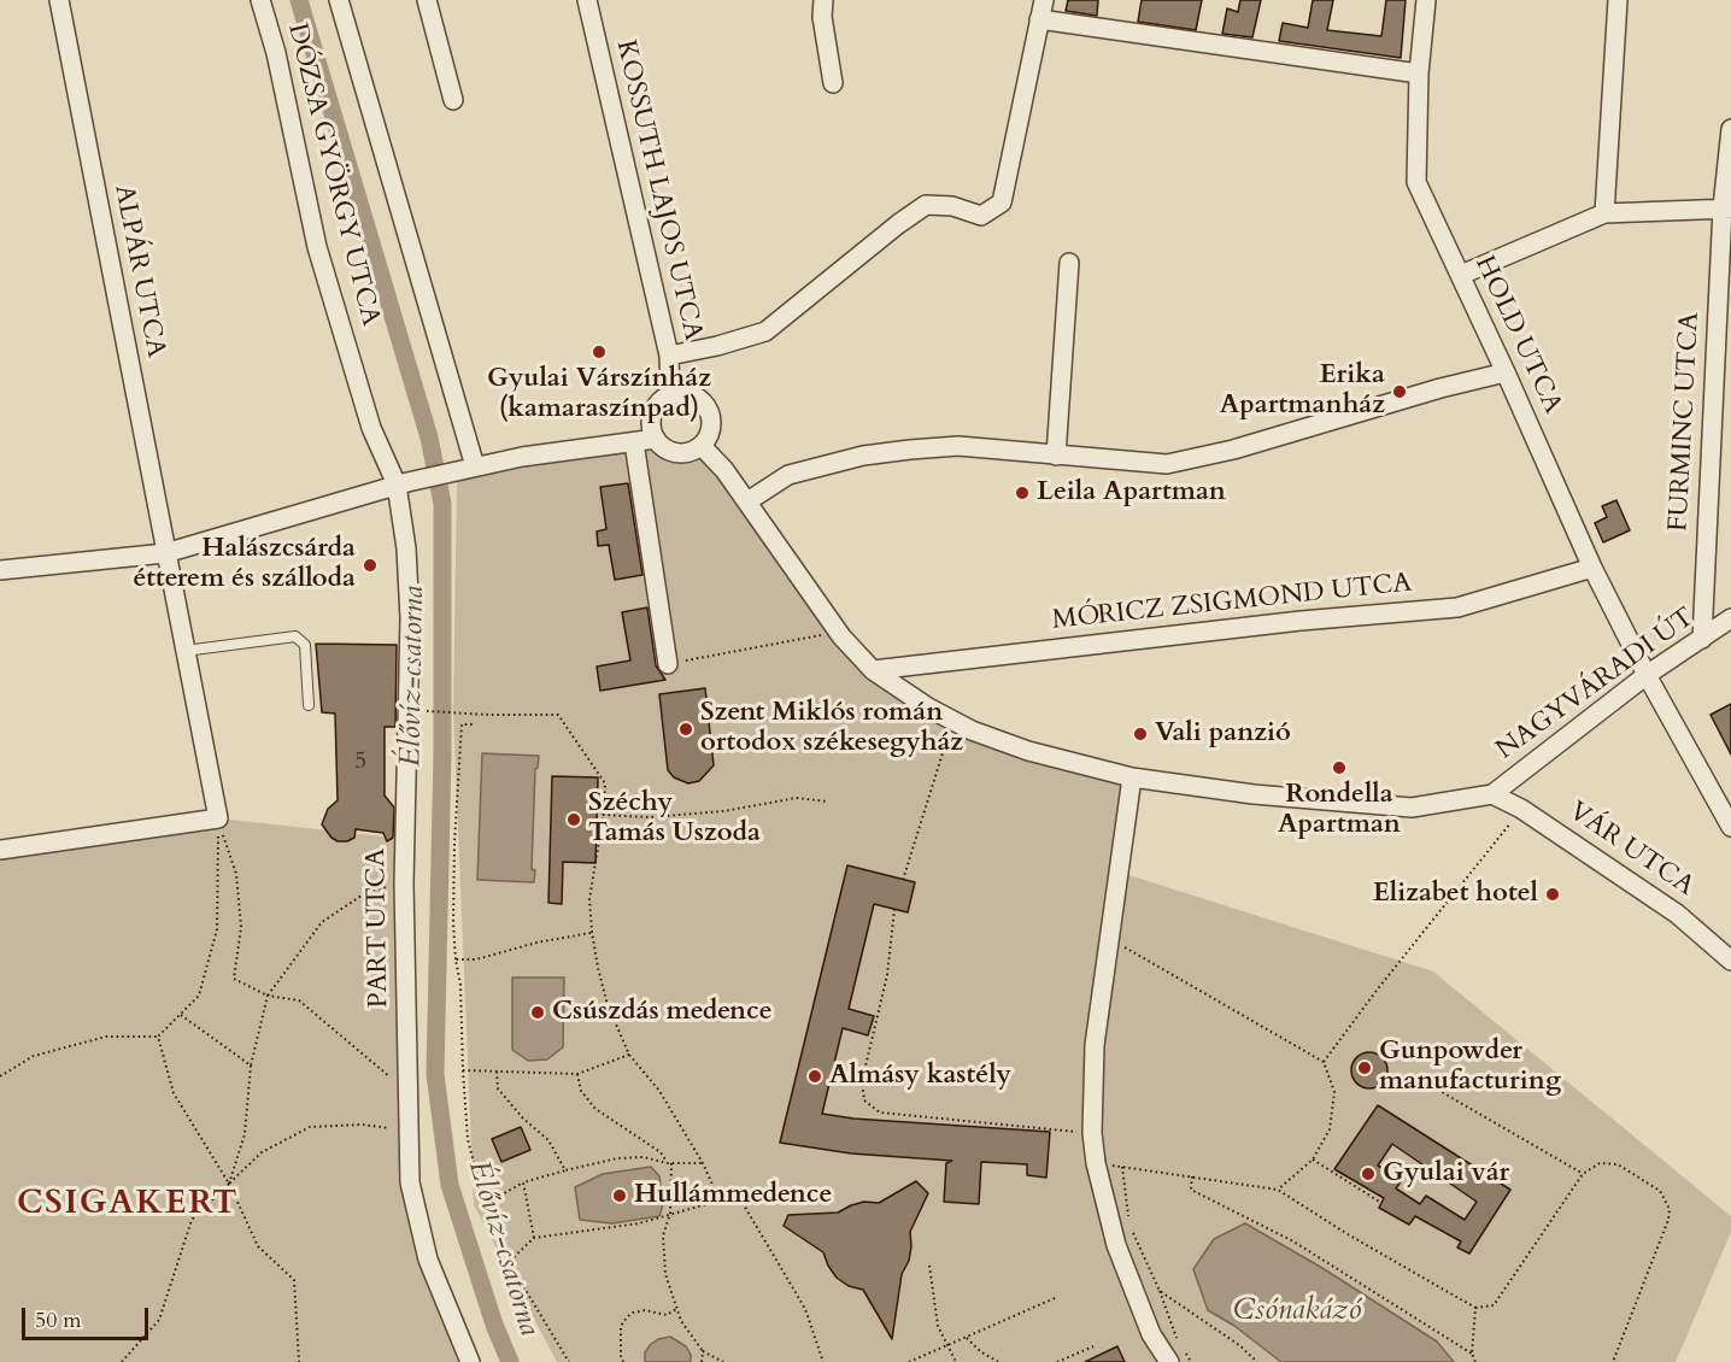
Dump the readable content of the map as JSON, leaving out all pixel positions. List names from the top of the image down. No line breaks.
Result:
{"streets":{"street":["DÓZSA GYÖRGY UTCA","KOSSUTH LAJOS UTCA","ALPÁR UTCA","HOLD UTCA","FURMINC UTCA","MÓRICZ ZSIGMOND UTCA","NAGYVÁRADI ÚT","VÁR UTCA","PART UTCA"]},"crossings":[["DÓZSA GYÖRGY UTCA","PART UTCA"],["HOLD UTCA","MÓRICZ ZSIGMOND UTCA"],["HOLD UTCA","NAGYVÁRADI ÚT"],["FURMINC UTCA","NAGYVÁRADI ÚT"],["NAGYVÁRADI ÚT","VÁR UTCA"]],"districts":["CSIGAKERT"],"water":["Élővíz-csatorna","Csónakázó"],"places":["Gyulai Várszínház (kamaraszínpad)","Erika Apartmanház","Leila Apartman","Halászcsárda étterem és szálloda","Szent Miklós román ortodox székesegyház","Vali panzió","Rondella Apartman","Széchy Tamás Uszoda","Elizabet hotel","Csúszdás medence","Gunpowder manufacturing","Almásy kastély","Gyulai vár","Hullámmedence"],"house_numbers":["5"],"scale_bar":"50 m"}
